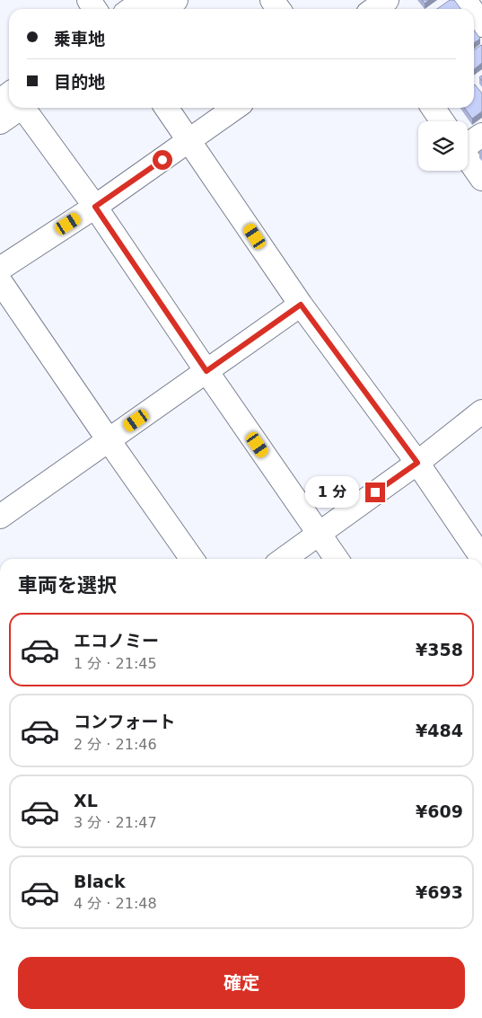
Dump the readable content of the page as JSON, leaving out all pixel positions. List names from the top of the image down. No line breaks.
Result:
{"page":{"banner":["乗車地","目的地"],"bubble":"1 分","heading":"車両を選択","list":[{"name":"エコノミー","note":"1 分 · 21:45","value":"¥358"},{"name":"コンフォート","note":"2 分 · 21:46","value":"¥484"},{"name":"XL","note":"3 分 · 21:47","value":"¥609"},{"name":"Black","note":"4 分 · 21:48","value":"¥693"}],"buttons":"確定"}}
